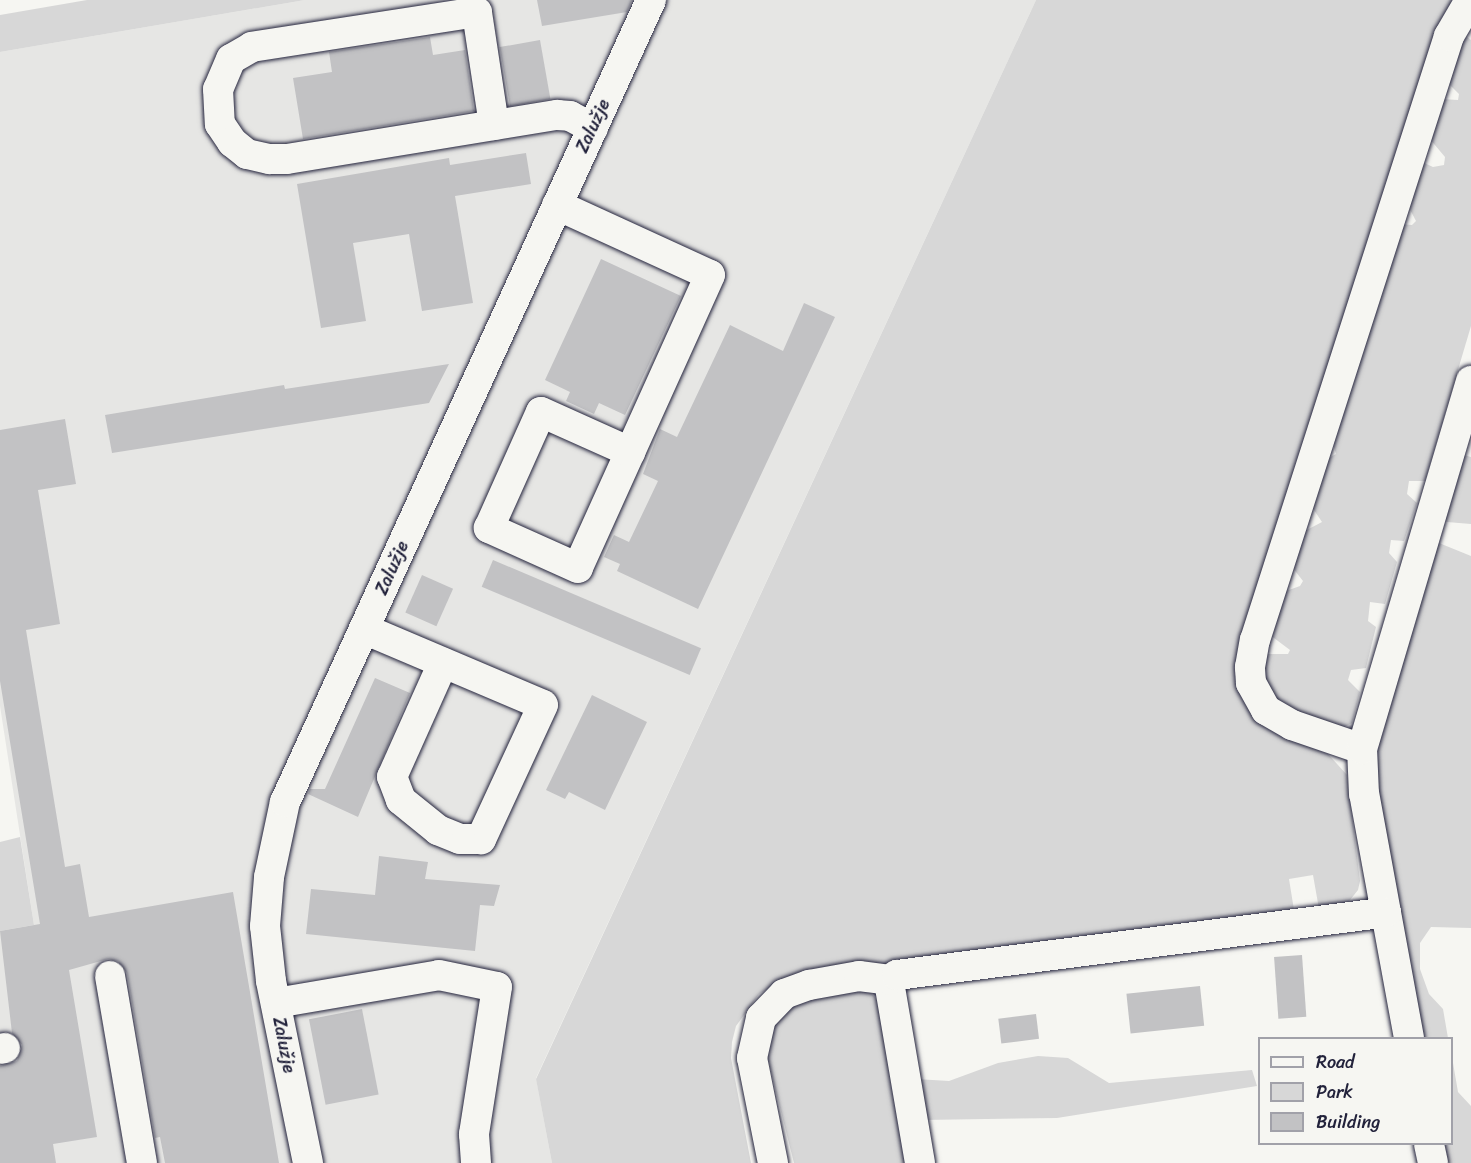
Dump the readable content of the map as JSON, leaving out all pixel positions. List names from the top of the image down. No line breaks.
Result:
{"streets":{"street":["Zalužje"]},"legend":["Road","Park","Building"]}
